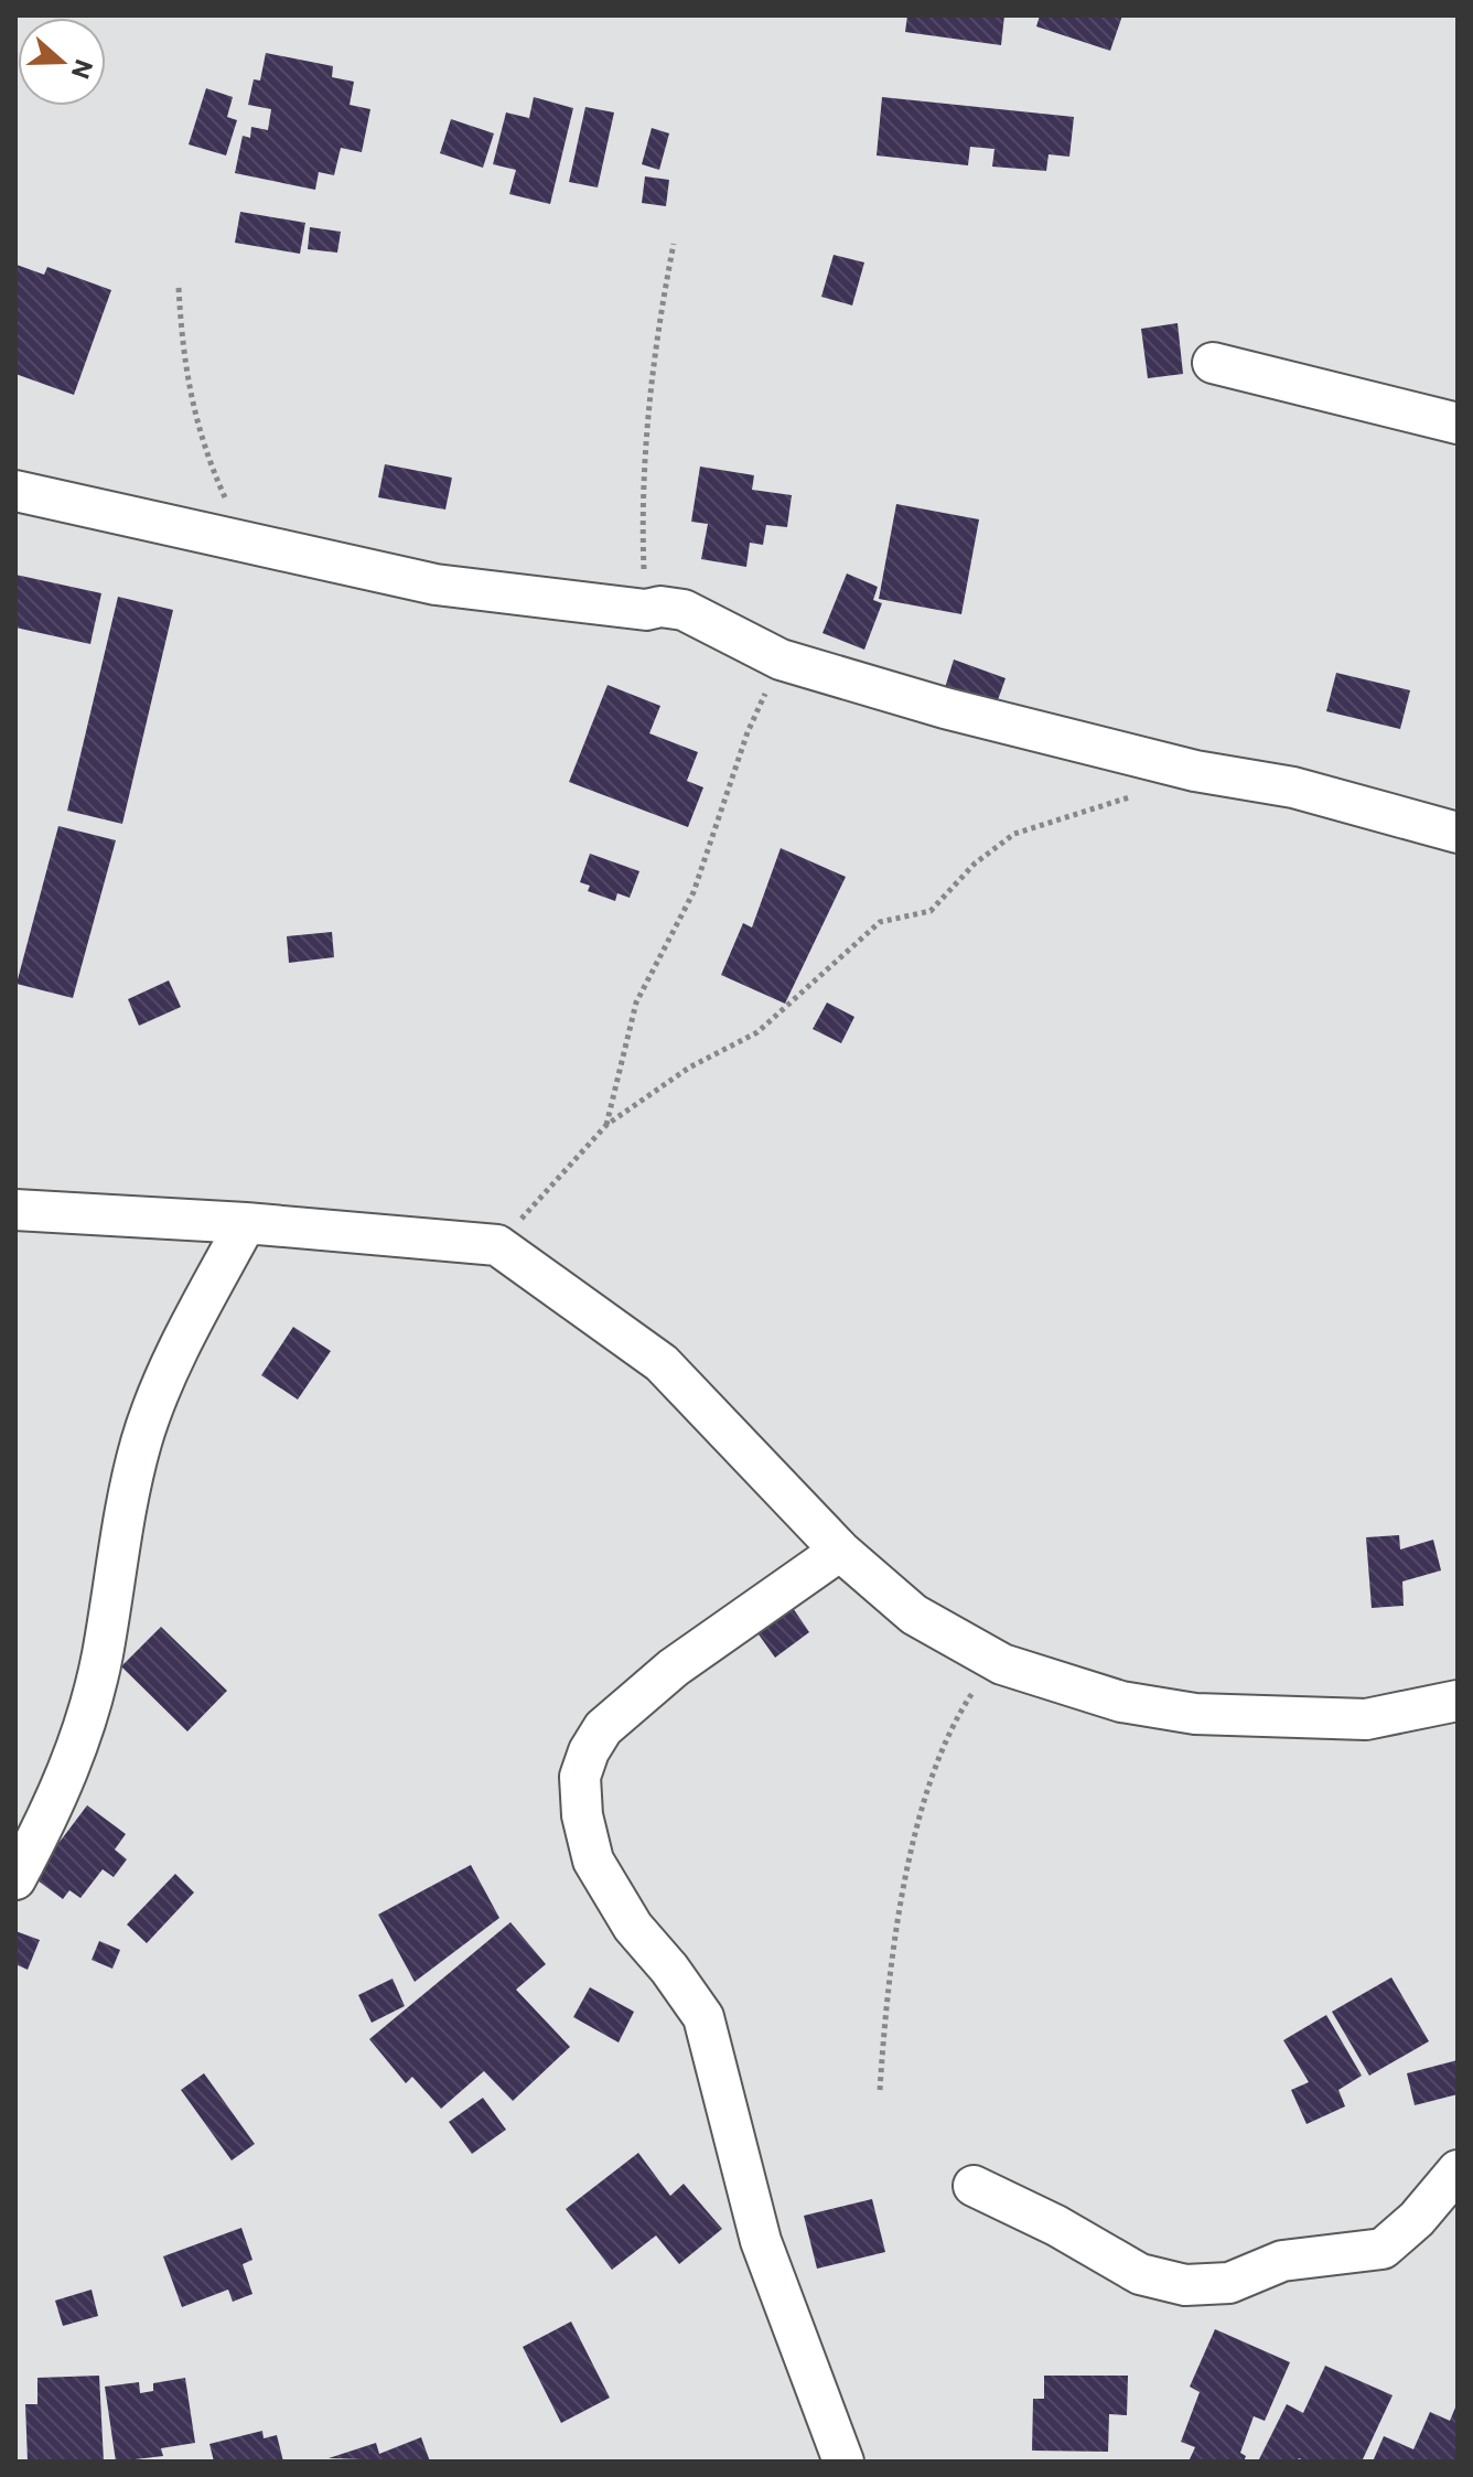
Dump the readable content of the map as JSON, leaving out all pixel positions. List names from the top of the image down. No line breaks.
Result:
{"north":"right"}
